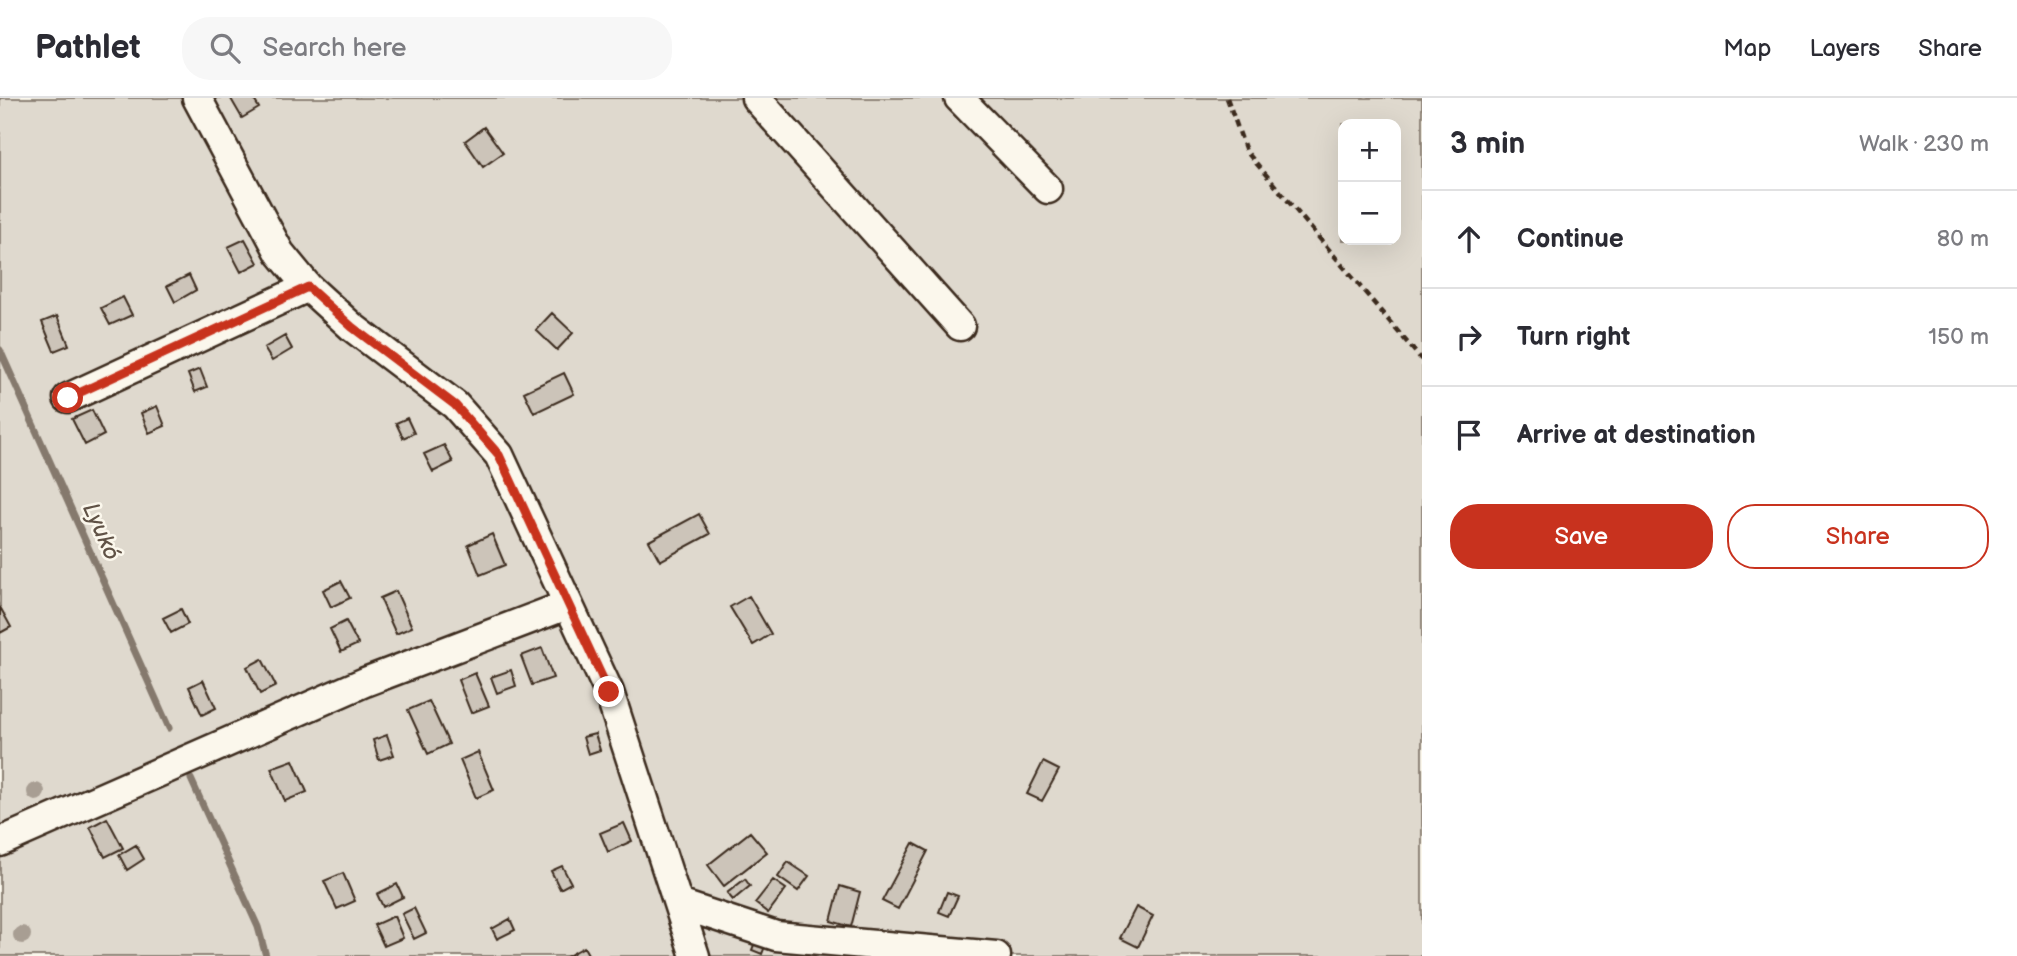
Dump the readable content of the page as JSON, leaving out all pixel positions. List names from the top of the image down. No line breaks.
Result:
{"water":["Lyukó"],"page":{"header":"Pathlet","search":"Search here","nav":["Map","Layers","Share"],"heading":["3 min","Walk · 230 m"],"map_buttons":["+","−"],"list":[["Continue","80 m"],["Turn right","150 m"],"Arrive at destination"],"buttons":["Save","Share"]}}
